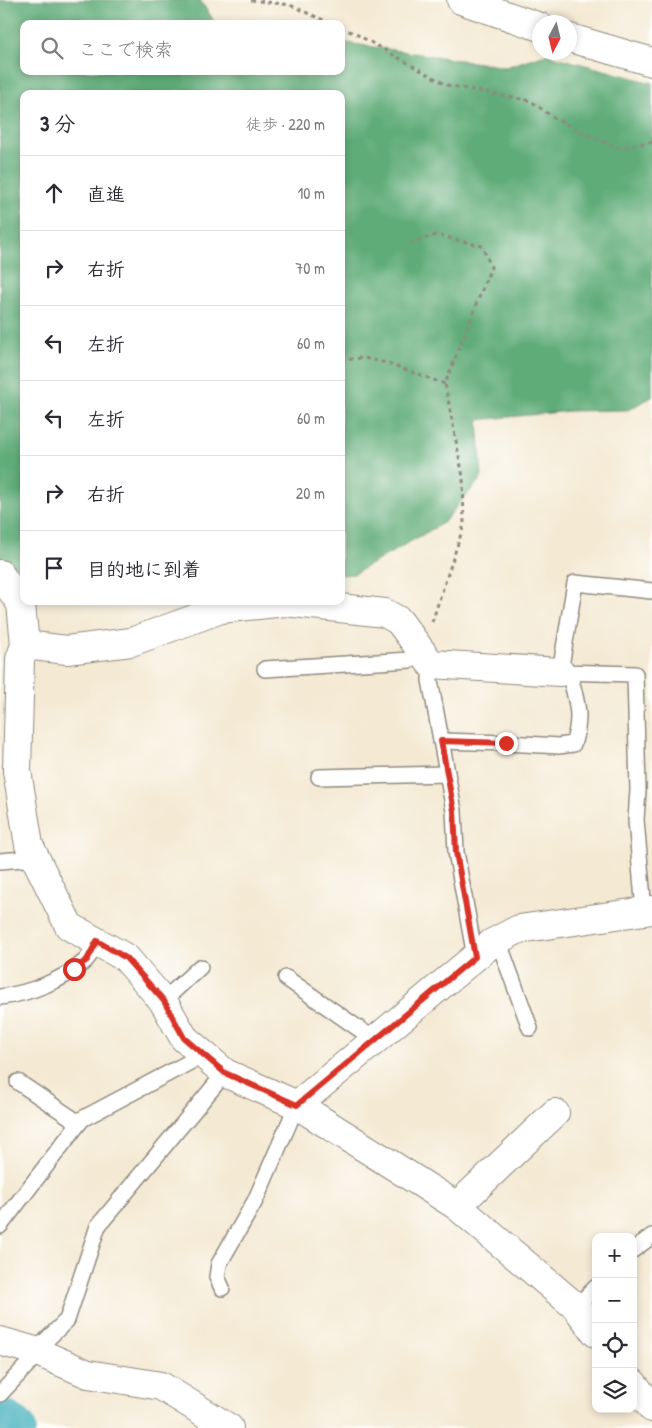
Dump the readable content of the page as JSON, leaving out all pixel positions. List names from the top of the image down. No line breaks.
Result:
{"north":"bottom","page":{"search":"ここで検索","heading":["3 分","徒歩 · 220 m"],"list":[["直進","10 m"],["右折","70 m"],["左折","60 m"],["左折","60 m"],["右折","20 m"],"目的地に到着"],"map_buttons":["+","−"]}}
